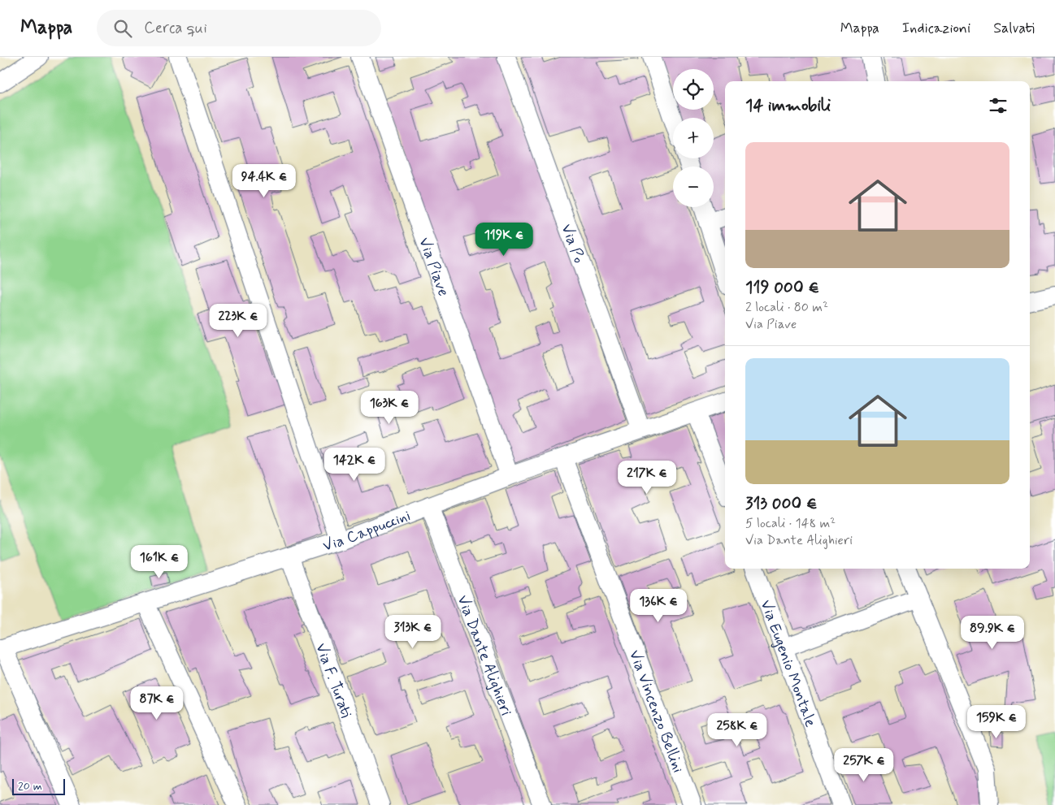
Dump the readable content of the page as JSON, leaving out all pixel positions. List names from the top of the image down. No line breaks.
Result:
{"streets":{"street":["Via Po","Via Piave","Via Cappuccini","Via Dante Alighieri","Via Eugenio Montale","Via F. Turati","Via Vincenzo Bellini"]},"crossings":[["Via Po","Via Cappuccini"],["Via Piave","Via Cappuccini"],["Via Cappuccini","Via Dante Alighieri"],["Via Cappuccini","Via F. Turati"],["Via Cappuccini","Via Vincenzo Bellini"]],"scale_bar":"20 m","page":{"header":"Mappa","search":"Cerca qui","nav":["Mappa","Indicazioni","Salvati"],"map_buttons":["+","−"],"heading":"14 immobili","list":[{"name":"119 000 €","note":"2 locali · 80 m² · Via Piave"},{"name":"313 000 €","note":"5 locali · 148 m² · Via Dante Alighieri"}],"price":["94.4K €","119K €","223K €","163K €","142K €","217K €","161K €","136K €","313K €","89.9K €","87K €","159K €","258K €","257K €"],"scale":"20 m"}}
